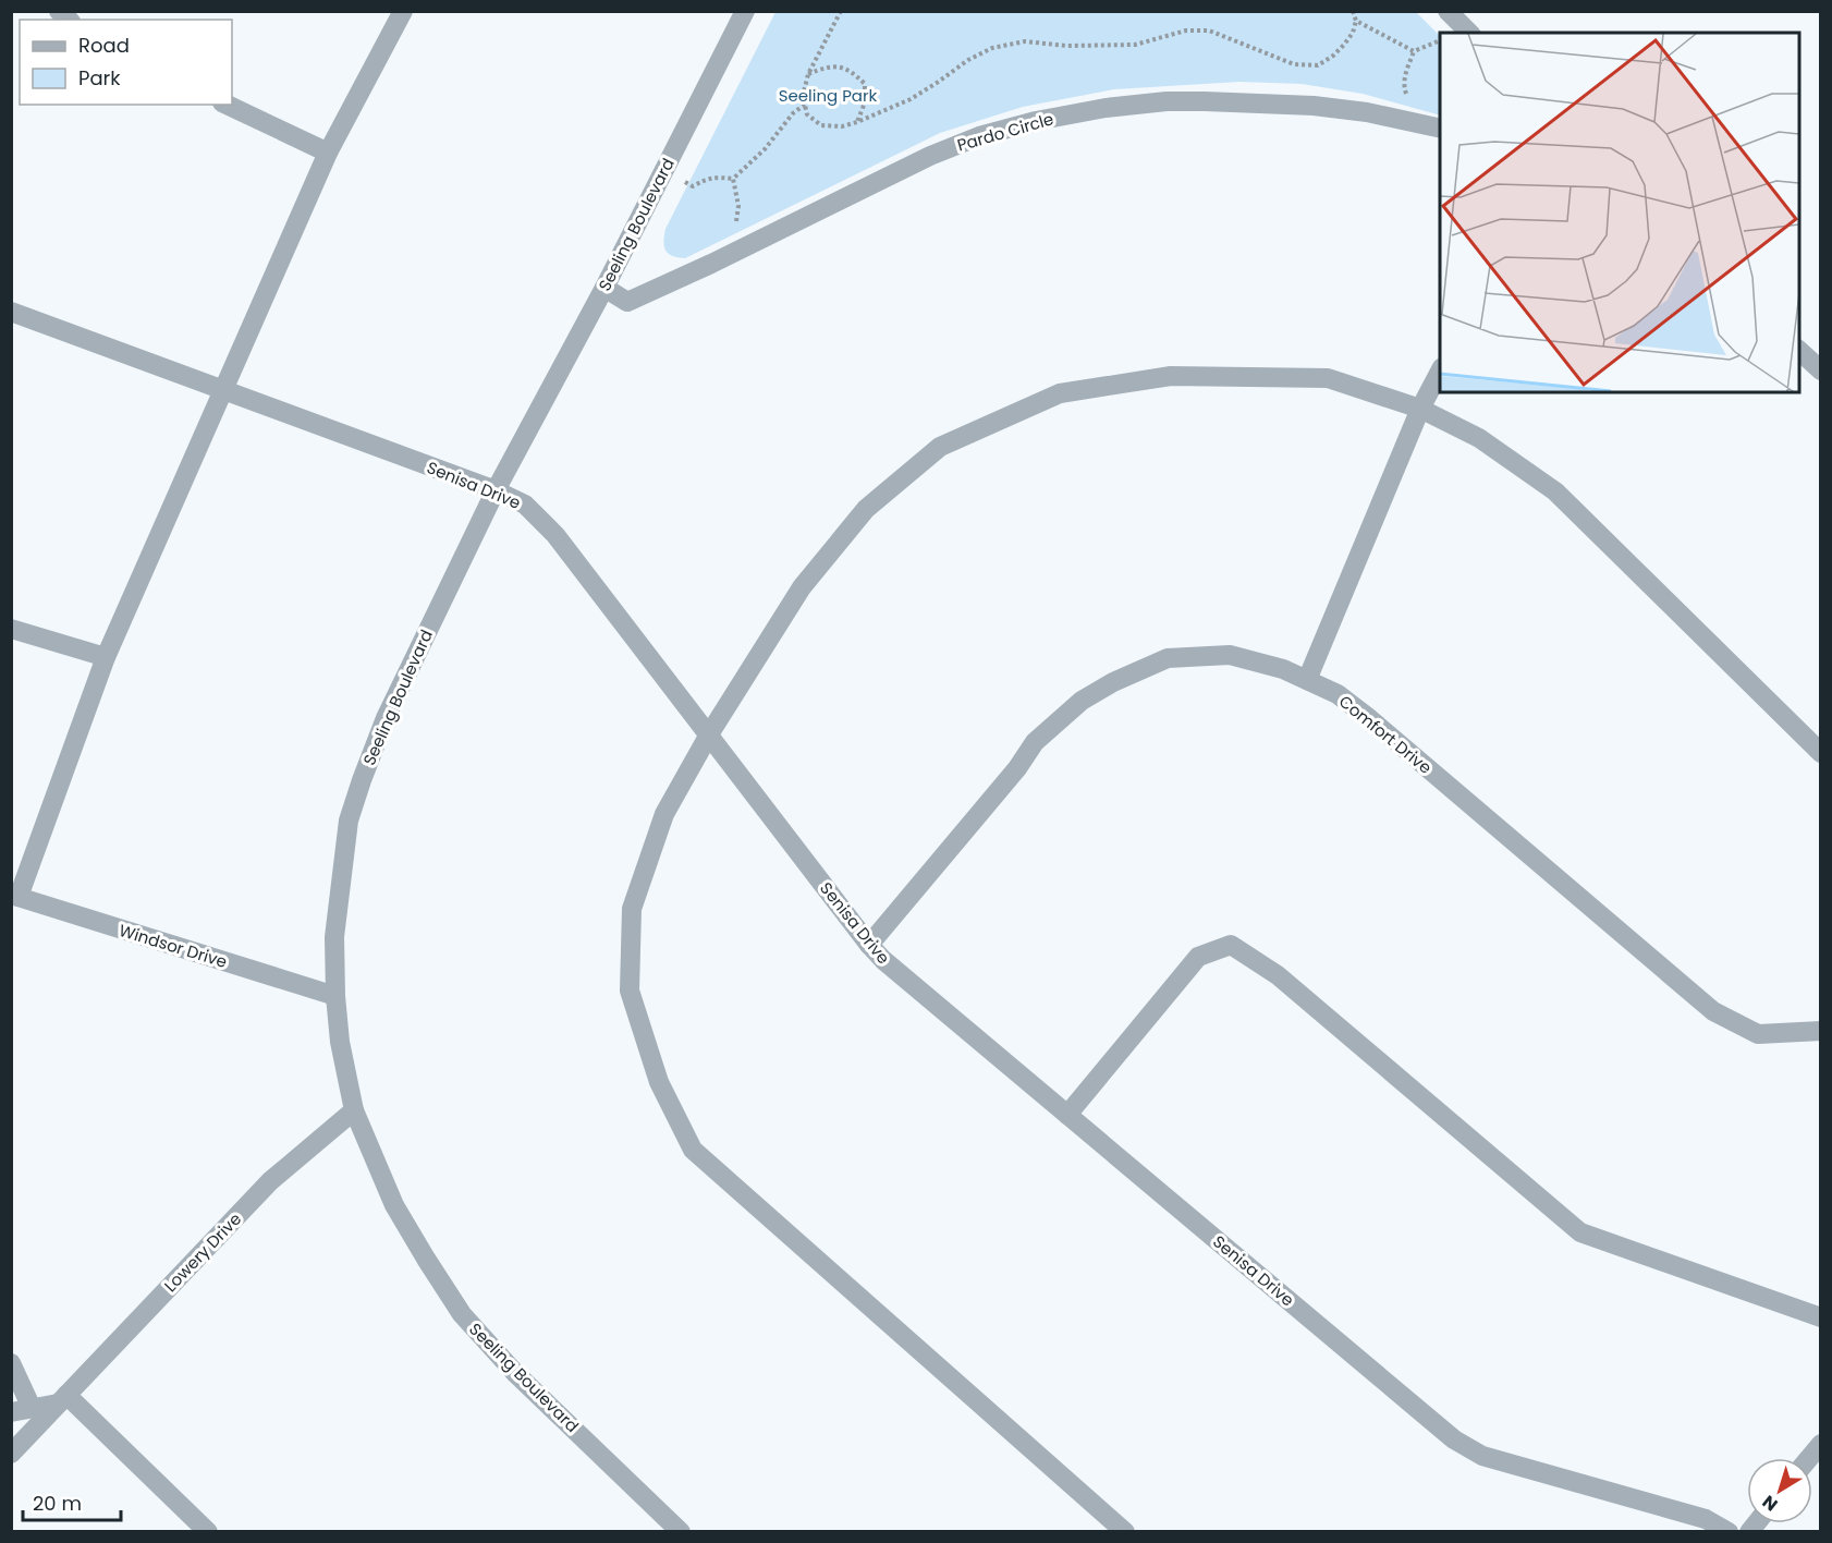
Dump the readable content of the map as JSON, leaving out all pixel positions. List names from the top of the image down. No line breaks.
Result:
{"streets":{"street":["Pardo Circle","Seeling Boulevard","Senisa Drive","Comfort Drive","Windsor Drive","Lowery Drive"]},"crossings":[["Pardo Circle","Seeling Boulevard"],["Seeling Boulevard","Senisa Drive"],["Seeling Boulevard","Windsor Drive"],["Seeling Boulevard","Lowery Drive"],["Senisa Drive","Comfort Drive"]],"parks":["Seeling Park"],"legend":["Road","Park"],"scale_bar":"20 m","north":"bottom left"}
